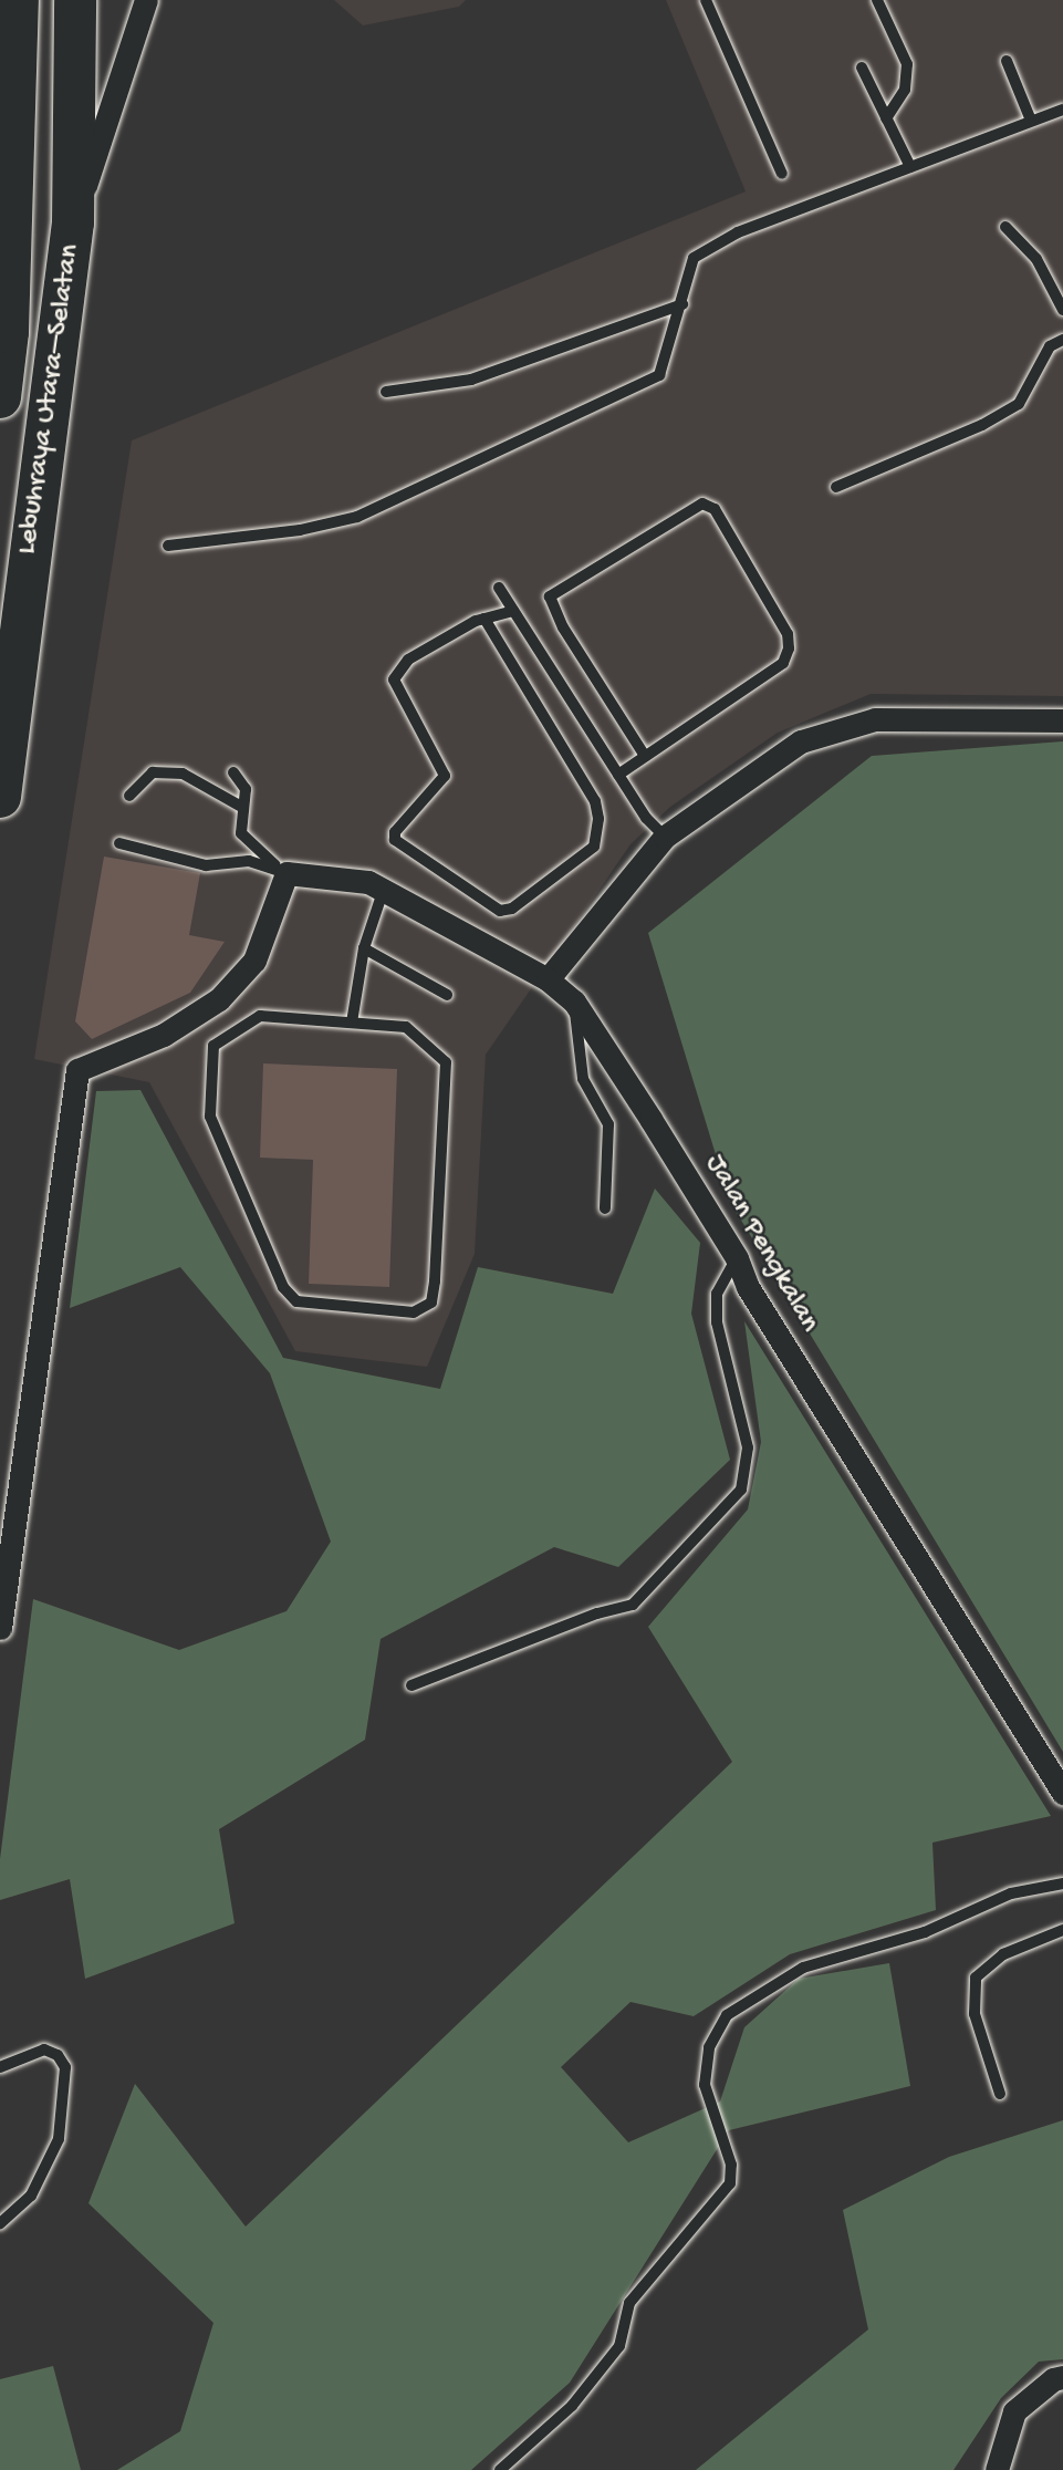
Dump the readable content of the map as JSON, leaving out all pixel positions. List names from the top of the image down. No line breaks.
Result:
{"streets":{"highway":["Lebuhraya Utara–Selatan"],"street":["Jalan Pengkalan"]}}
